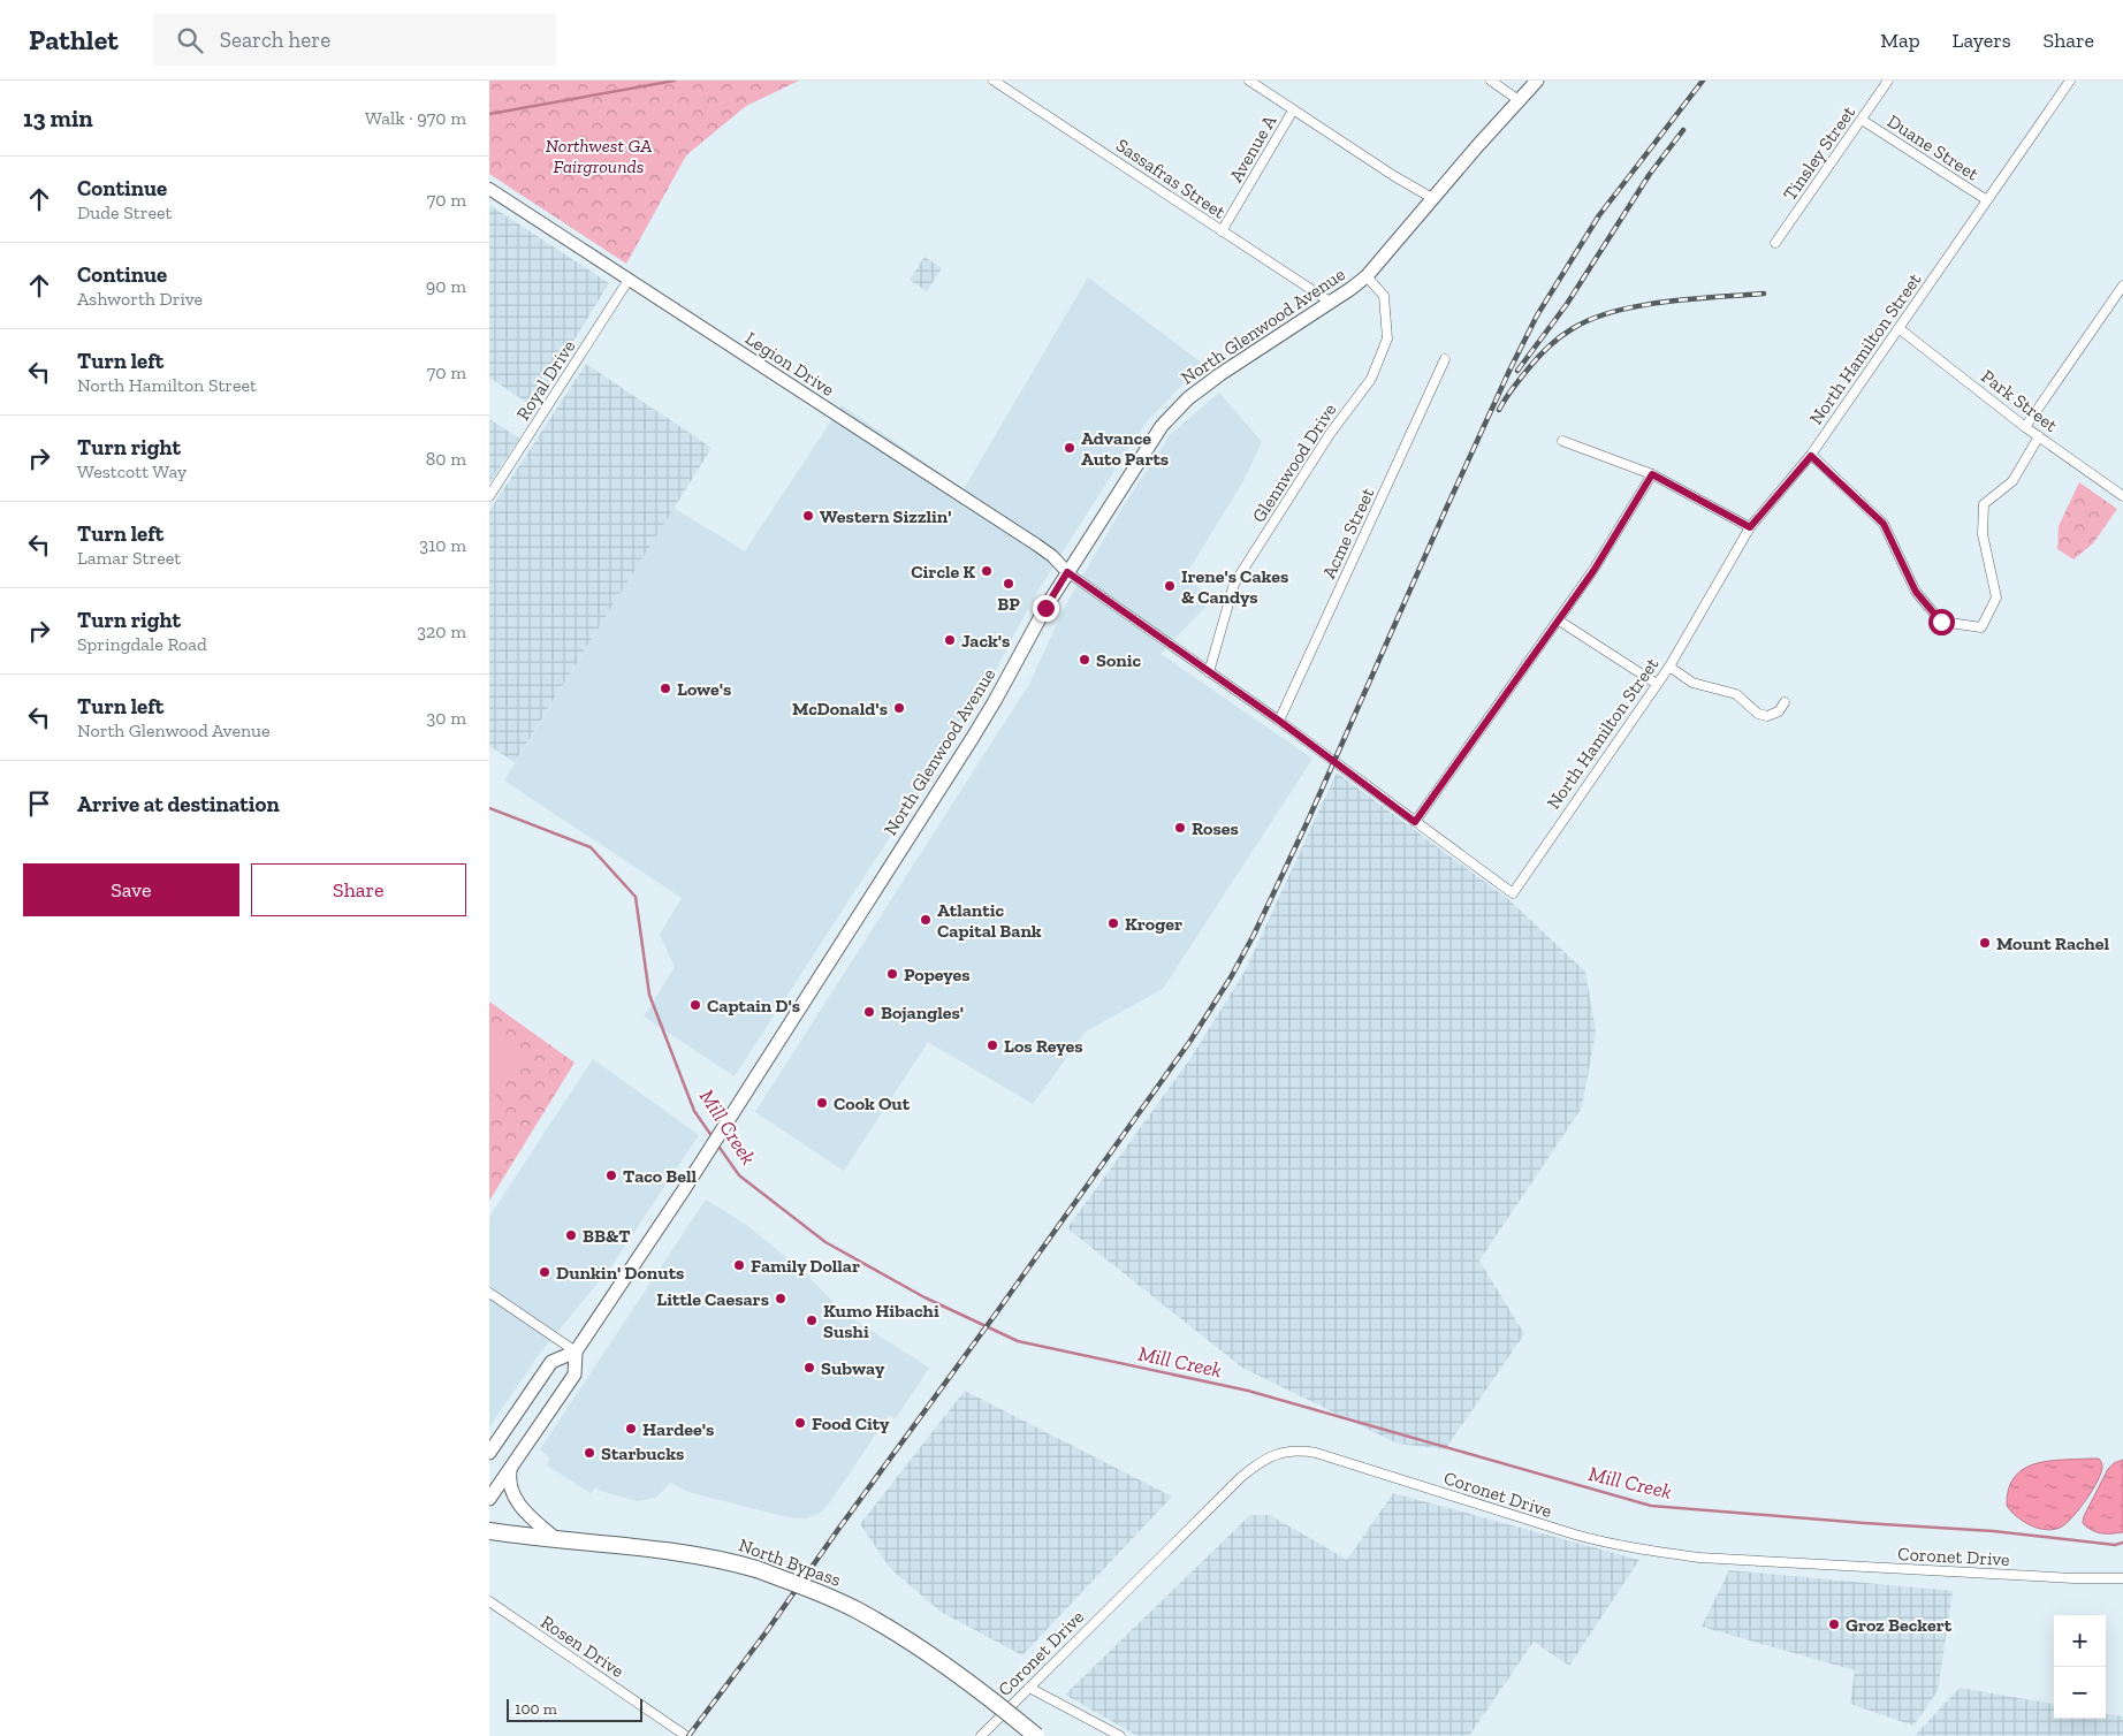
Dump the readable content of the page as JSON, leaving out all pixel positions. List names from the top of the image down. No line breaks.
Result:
{"streets":{"highway":["North Bypass"],"main road":["North Glenwood Avenue"],"street":["Duane Street","Avenue A","Tinsley Street","Sassafras Street","North Hamilton Street","Legion Drive","Royal Drive","Park Street","Glennwood Drive","Acme Street","Coronet Drive","Rosen Drive"]},"crossings":[["Duane Street","Tinsley Street"],["Duane Street","North Hamilton Street"],["Avenue A","Sassafras Street"],["Sassafras Street","North Glenwood Avenue"],["North Glenwood Avenue","Legion Drive"],["North Glenwood Avenue","Glennwood Drive"],["North Hamilton Street","Park Street"],["Legion Drive","Royal Drive"]],"water":["Mill Creek"],"parks":["Northwest GA Fairgrounds"],"places":["Advance Auto Parts","Western Sizzlin'","Circle K","BP","Irene's Cakes & Candys","Jack's","Sonic","Lowe's","McDonald's","Roses","Atlantic Capital Bank","Kroger","Mount Rachel","Popeyes","Captain D's","Bojangles'","Los Reyes","Cook Out","Taco Bell","BB&T","Family Dollar","Dunkin' Donuts","Little Caesars","Kumo Hibachi Sushi","Subway","Food City","Hardee's","Starbucks","Groz Beckert"],"scale_bar":"100 m","page":{"header":"Pathlet","search":"Search here","nav":["Map","Layers","Share"],"heading":["13 min","Walk · 970 m"],"list":[["Continue","Dude Street","70 m"],["Continue","Ashworth Drive","90 m"],["Turn left","North Hamilton Street","70 m"],["Turn right","Westcott Way","80 m"],["Turn left","Lamar Street","310 m"],["Turn right","Springdale Road","320 m"],["Turn left","North Glenwood Avenue","30 m"],"Arrive at destination"],"buttons":["Save","Share"],"map_buttons":["+","−"],"scale":"100 m"}}
